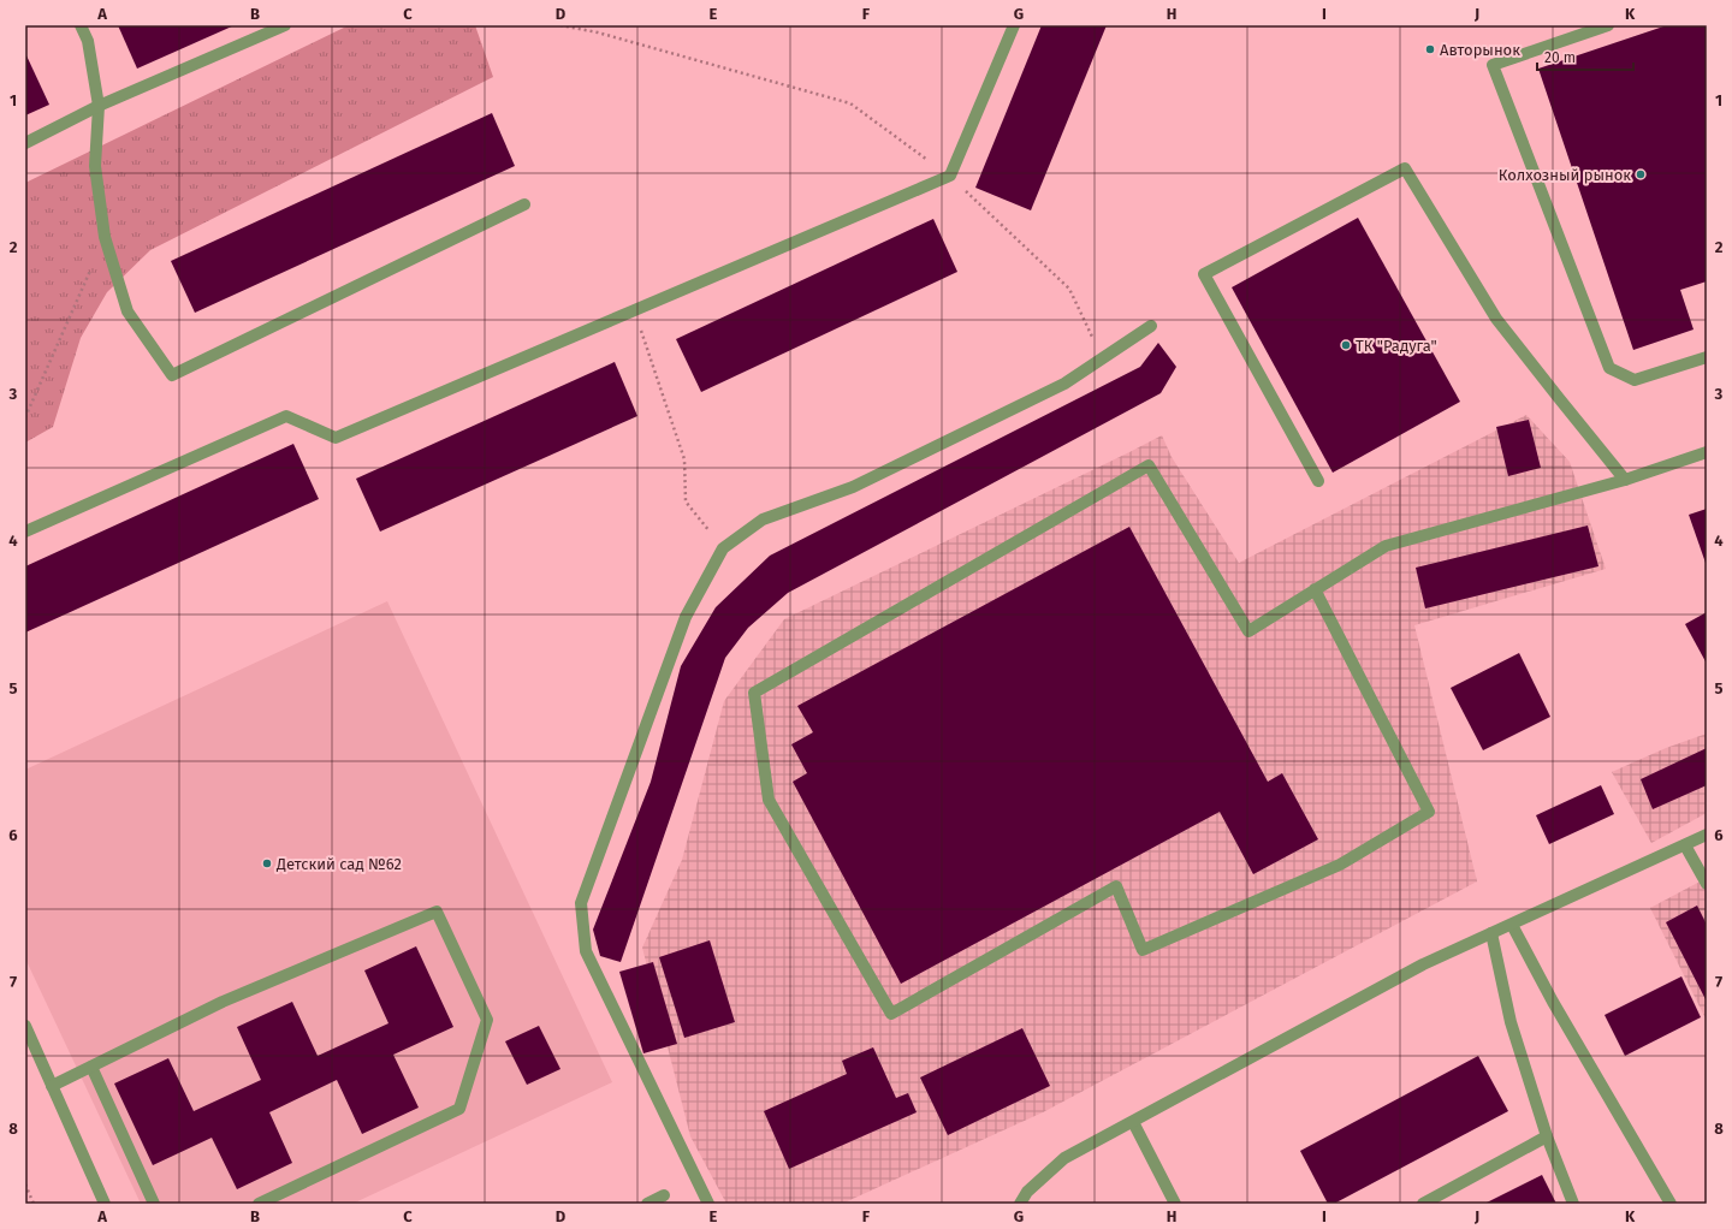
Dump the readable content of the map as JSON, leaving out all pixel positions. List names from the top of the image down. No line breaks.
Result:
{"places":["Авторынок","Колхозный рынок","ТК \"Радуга\"","Детский сад №62"],"scale_bar":"20 m","grid":{"columns":["A","B","C","D","E","F","G","H","I","J","K"],"rows":["1","2","3","4","5","6","7","8"]}}
